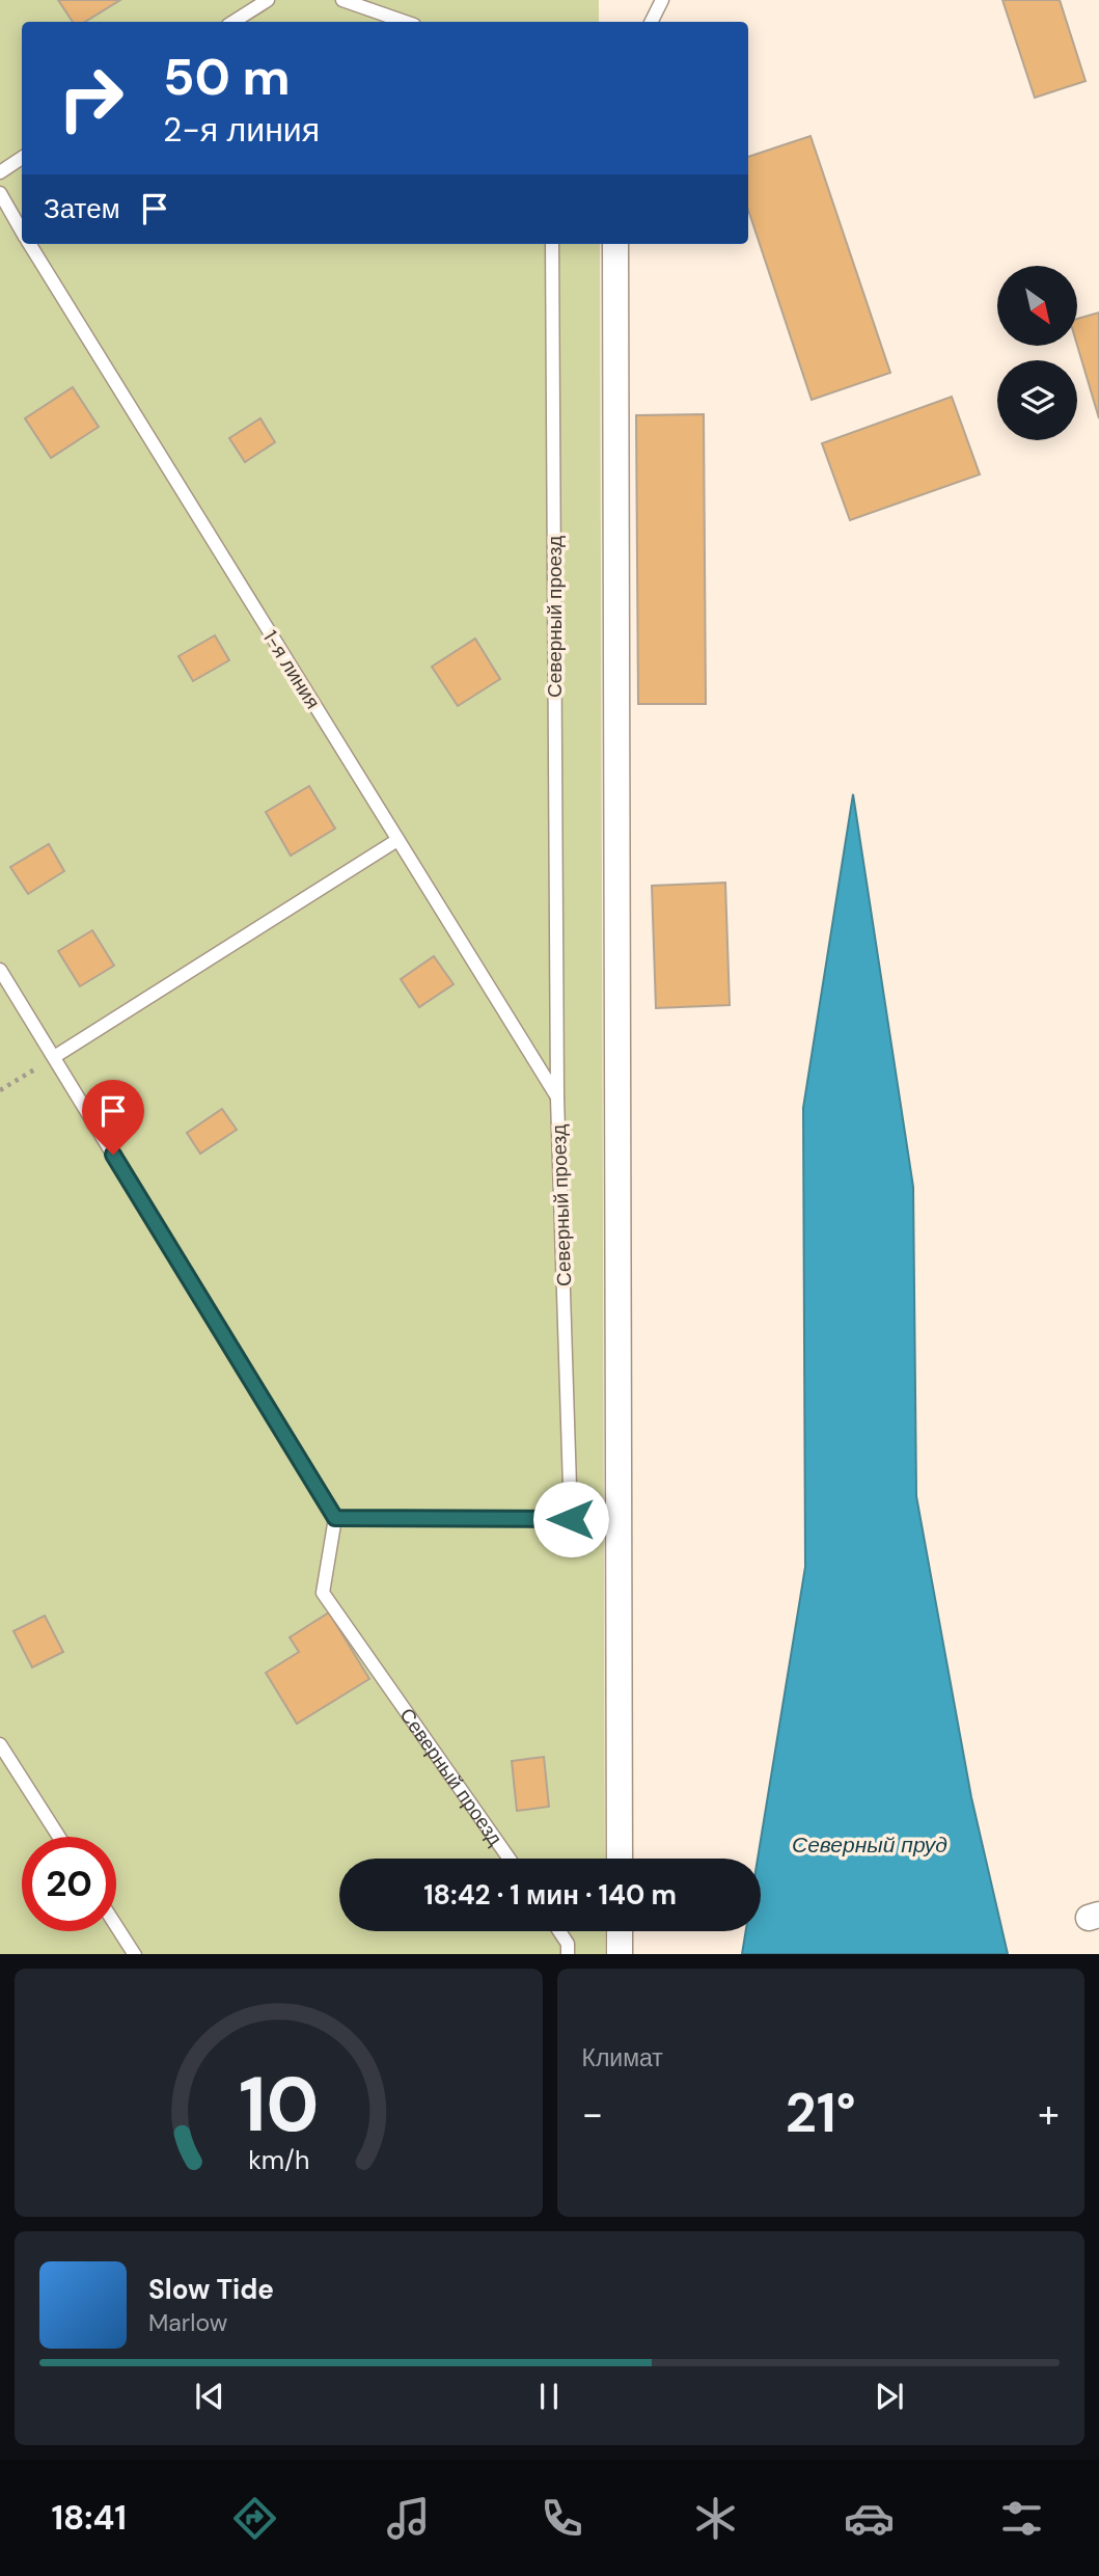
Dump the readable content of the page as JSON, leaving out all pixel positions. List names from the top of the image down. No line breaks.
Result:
{"streets":{"lane":["Северный проезд","1-я линия"]},"crossings":[["Северный проезд","1-я линия"]],"water":["Северный пруд"],"north":"bottom right","page":{"turn":["50 m","2-я линия"],"then":"Затем","limit":"20","trip":"18:42 · 1 мин · 140 m","tile":"Климат","heat":["−","21°","+"],"song":["Slow Tide","Marlow"],"tabs":"18:41","gauge":["10","km/h"]}}
